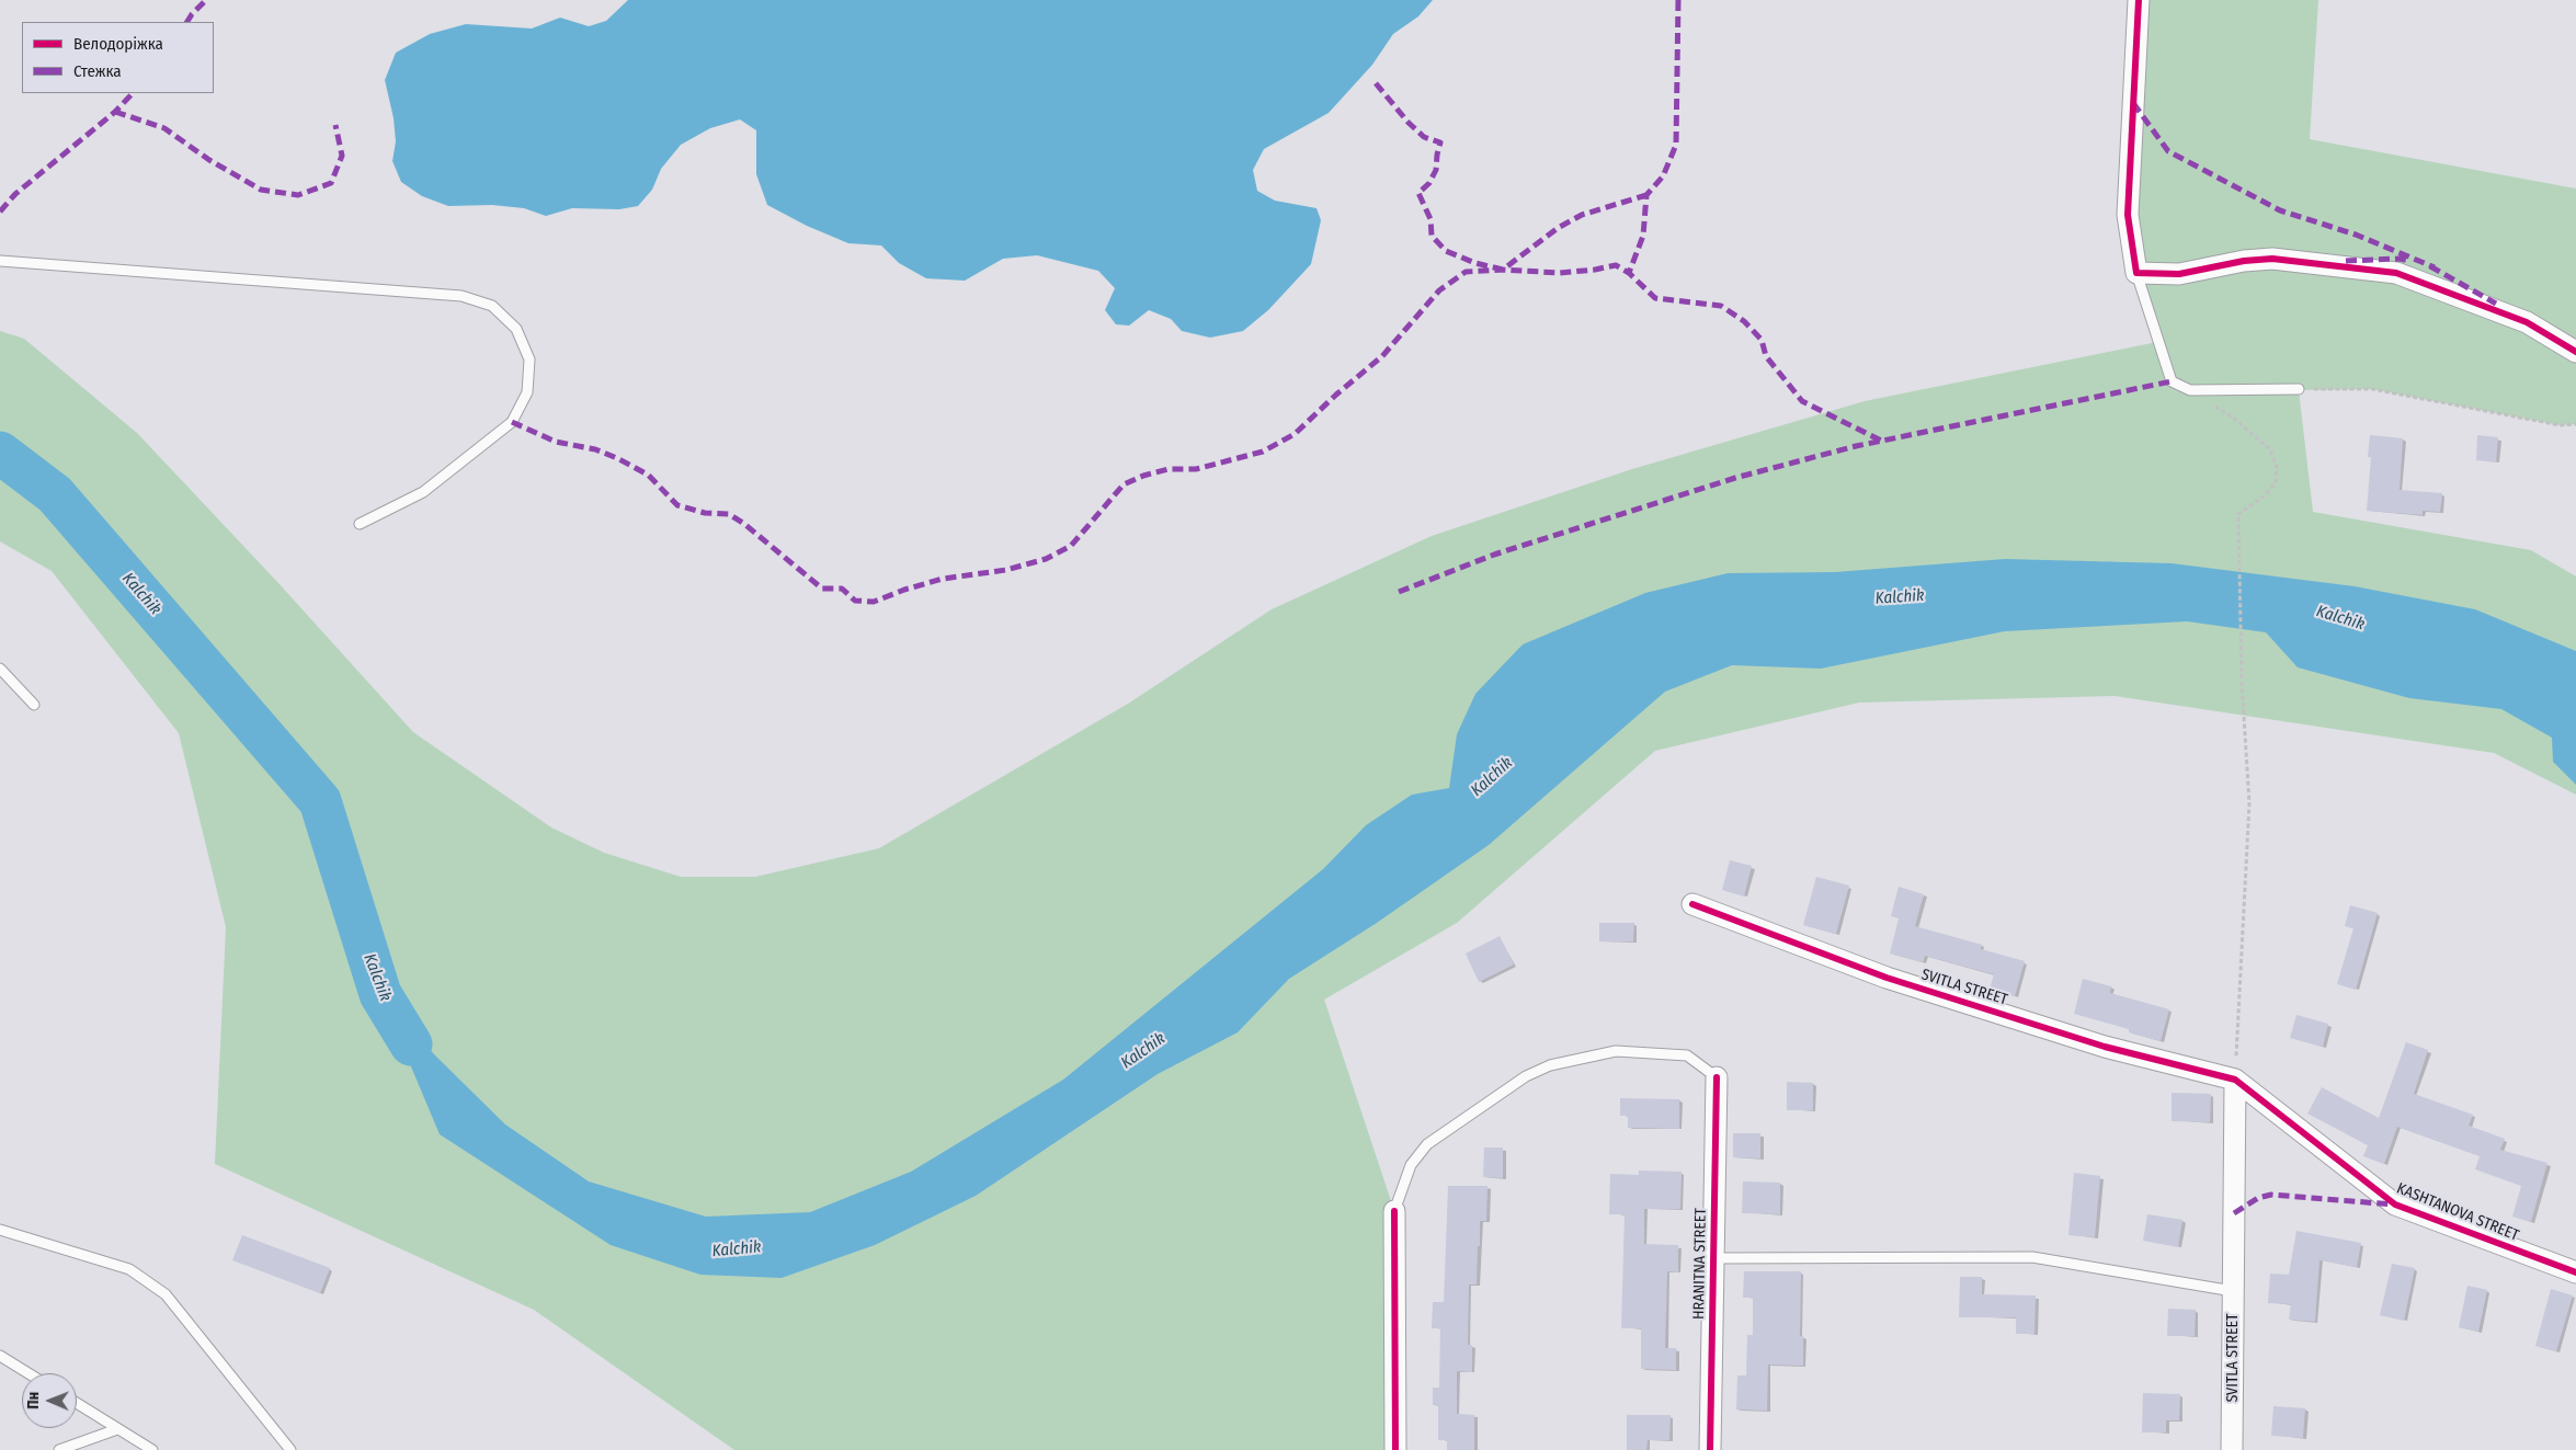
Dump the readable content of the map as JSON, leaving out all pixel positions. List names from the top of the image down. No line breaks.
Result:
{"streets":{"street":["SVITLA STREET","KASHTANOVA STREET","HRANITNA STREET"]},"crossings":[["SVITLA STREET","KASHTANOVA STREET"]],"water":["Kalchik"],"legend":["Велодоріжка","Стежка"],"north":"left"}
